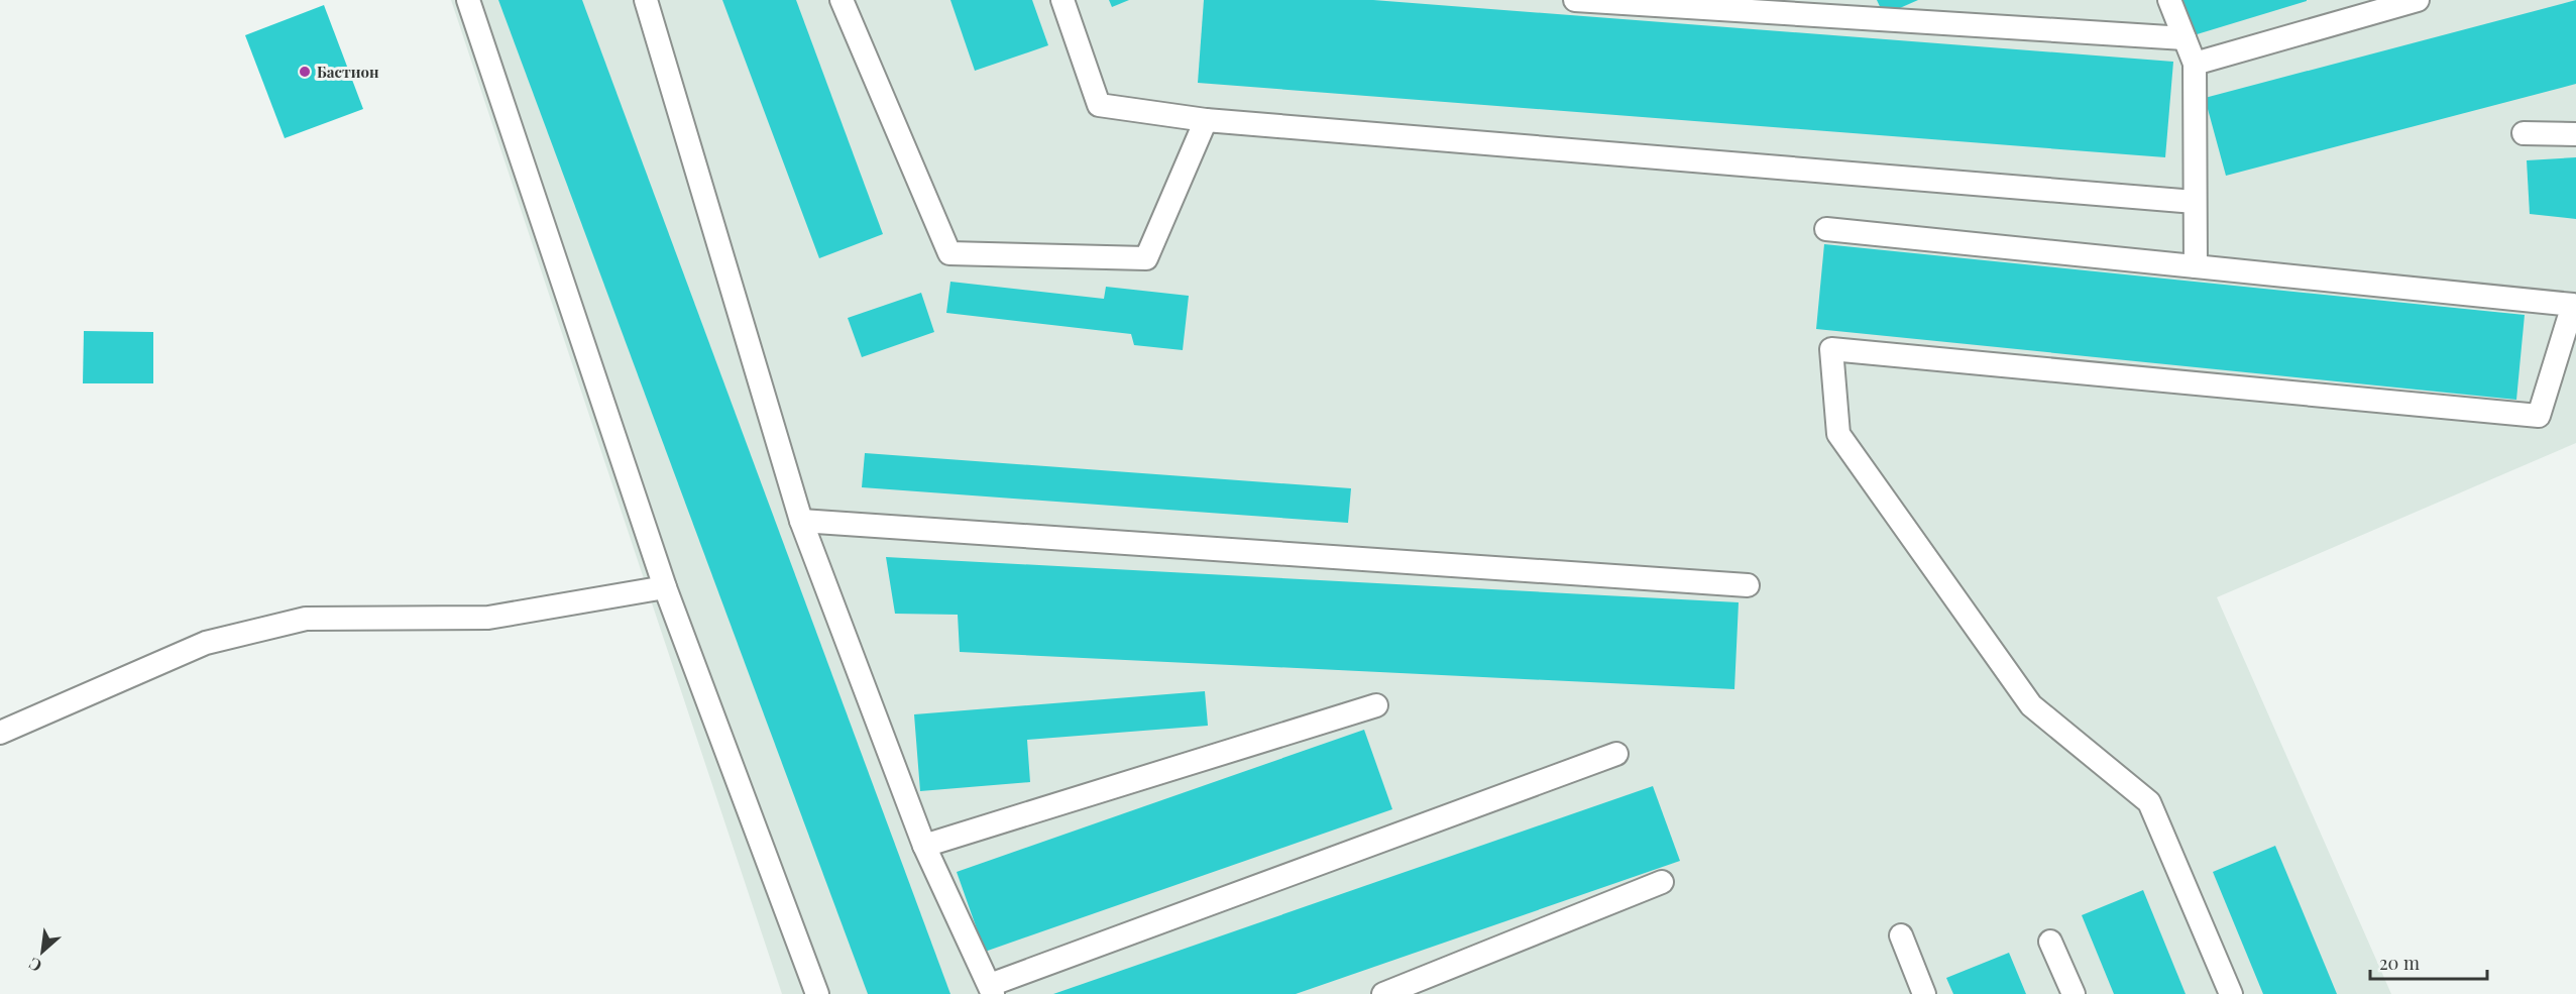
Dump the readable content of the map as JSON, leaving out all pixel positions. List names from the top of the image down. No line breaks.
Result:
{"places":["Бастион"],"scale_bar":"20 m","north":"bottom left"}
